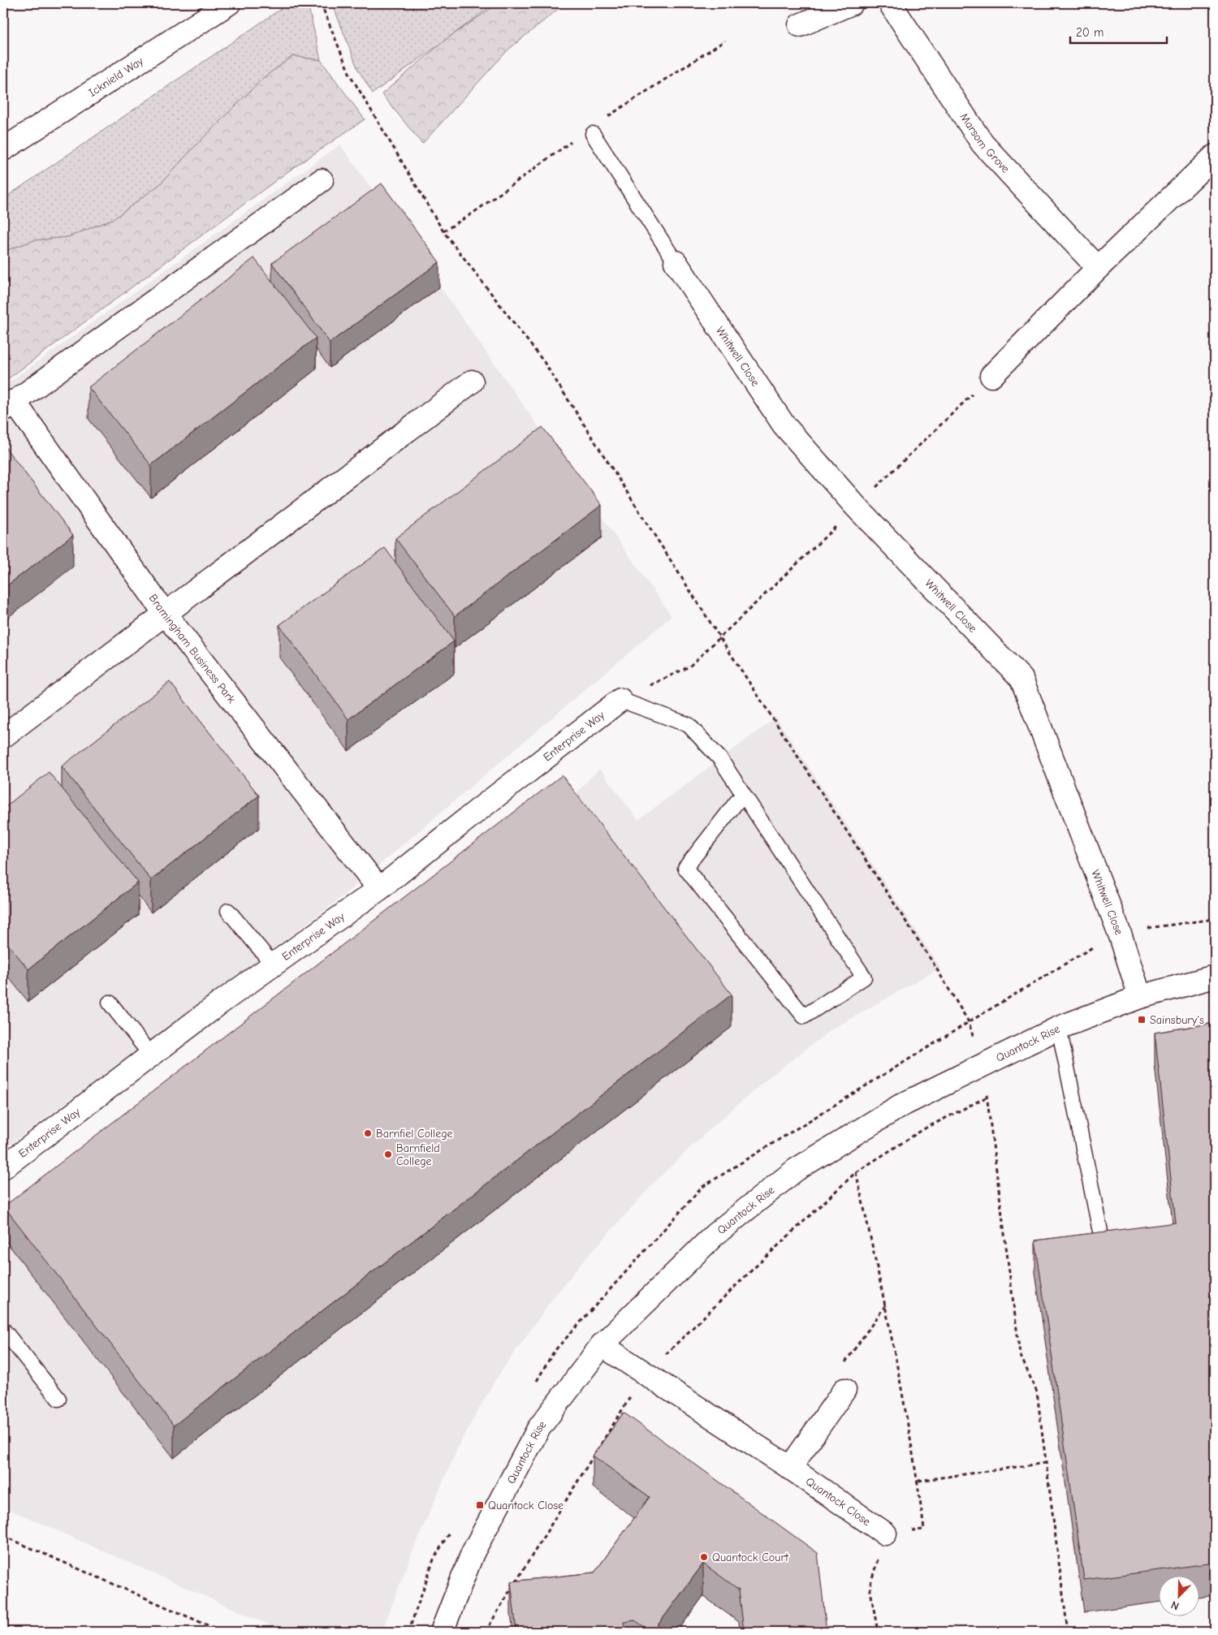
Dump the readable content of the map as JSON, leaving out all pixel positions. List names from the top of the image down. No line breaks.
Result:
{"streets":{"street":["Icknield Way","Marsom Grove","Whitwell Close","Bramingham Business Park","Enterprise Way","Quantock Rise","Quantock Close"]},"crossings":[["Whitwell Close","Quantock Rise"],["Bramingham Business Park","Enterprise Way"],["Quantock Rise","Quantock Close"]],"places":{"transit":["Sainsbury's","Quantock Close"],"other":["Barnfiel College","Barnfield College","Quantock Court"]},"scale_bar":"20 m","north":"bottom left"}
